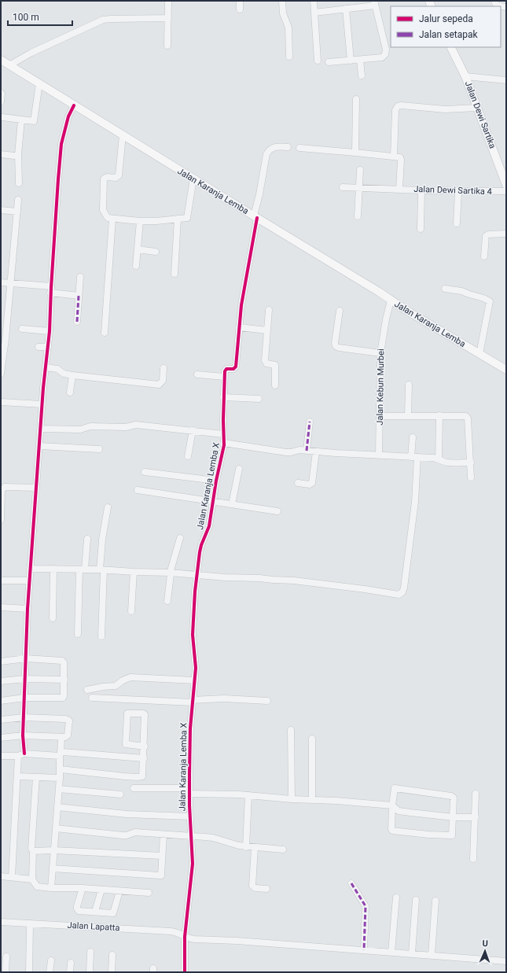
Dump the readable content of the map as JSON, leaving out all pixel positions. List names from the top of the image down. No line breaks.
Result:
{"streets":{"main road":["Jalan Dewi Sartika","Jalan Karanja Lemba"],"street":["Jalan Dewi Sartika 4","Jalan Kebun Murbei","Jalan Karanja Lemba X","Jalan Lapatta"]},"crossings":[["Jalan Karanja Lemba","Jalan Kebun Murbei"],["Jalan Karanja Lemba X","Jalan Lapatta"]],"legend":["Jalur sepeda","Jalan setapak"],"scale_bar":"100 m","north":"top"}
